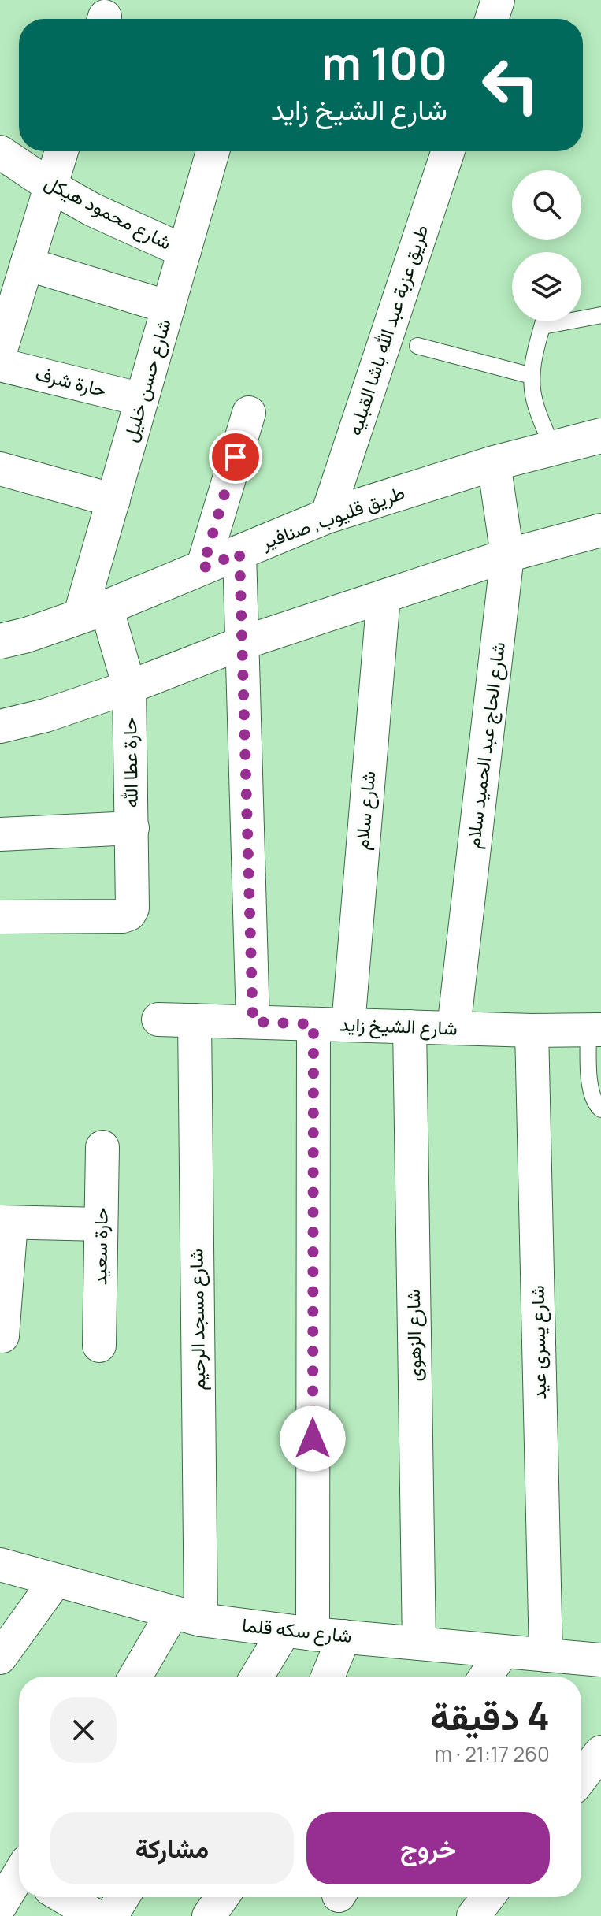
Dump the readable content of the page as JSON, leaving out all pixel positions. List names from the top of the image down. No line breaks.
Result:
{"streets":{"street":["شارع محمود هيكل","طريق عزبة عبد الله باشا القبليه","شارع حسن خليل","حارة شرف","طريق قليوب, صنافير","شارع الحاج عبد الحميد سلام","حارة عطا الله","شارع سلام","شارع الشيخ زايد","حارة سعيد","شارع مسجد الرحيم","شارع الزهوى","شارع يسرى عيد","شارع سكه قلما"]},"crossings":[["شارع محمود هيكل","شارع حسن خليل"],["طريق عزبة عبد الله باشا القبليه","طريق قليوب, صنافير"],["شارع حسن خليل","حارة شرف"],["شارع حسن خليل","طريق قليوب, صنافير"],["شارع حسن خليل","حارة عطا الله"],["طريق قليوب, صنافير","شارع الحاج عبد الحميد سلام"],["طريق قليوب, صنافير","حارة عطا الله"],["شارع الحاج عبد الحميد سلام","شارع الشيخ زايد"],["شارع سلام","شارع الشيخ زايد"],["شارع الشيخ زايد","شارع مسجد الرحيم"],["شارع الشيخ زايد","شارع الزهوى"],["شارع الشيخ زايد","شارع يسرى عيد"],["شارع مسجد الرحيم","شارع سكه قلما"],["شارع الزهوى","شارع سكه قلما"],["شارع يسرى عيد","شارع سكه قلما"]],"page":{"turn":["100 m","شارع الشيخ زايد"],"heading":["4 دقيقة","260 m · 21:17"],"buttons":["خروج","مشاركة"]}}
